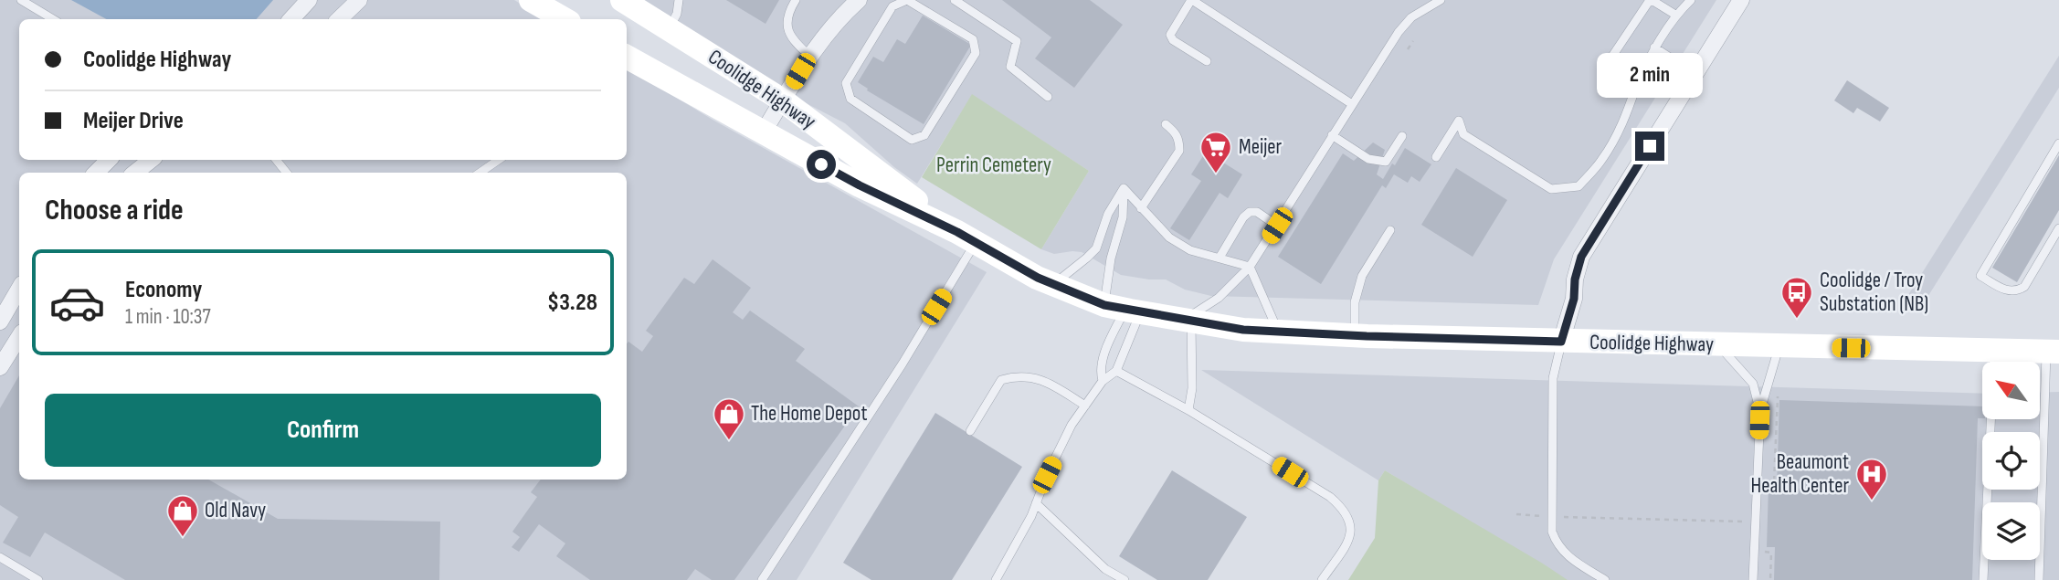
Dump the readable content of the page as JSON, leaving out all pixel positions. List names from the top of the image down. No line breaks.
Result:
{"streets":{"main road":["Coolidge Highway"]},"parks":["Perrin Cemetery"],"places":{"supermarket":["Meijer"],"bus stop":["Coolidge / Troy Substation (NB)"],"shop":["The Home Depot","Old Navy"],"hospital":["Beaumont Health Center"]},"north":"top left","page":{"banner":["Coolidge Highway","Meijer Drive"],"bubble":"2 min","heading":"Choose a ride","list":[{"name":"Economy","note":"1 min · 10:37","value":"$3.28"}],"buttons":"Confirm"}}
